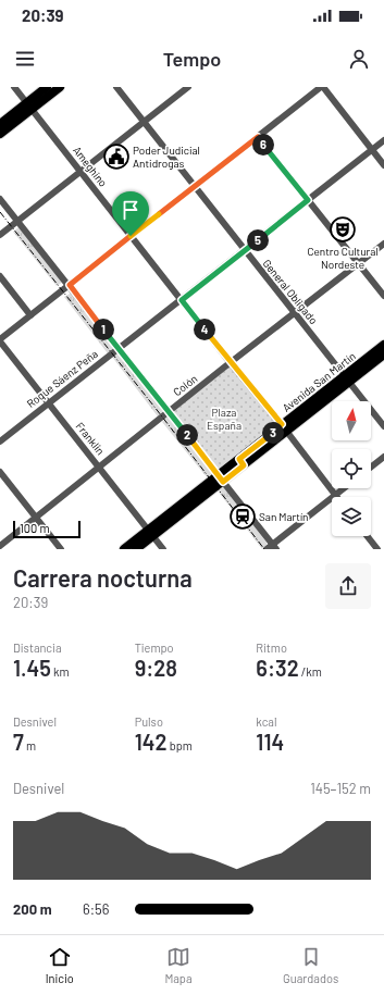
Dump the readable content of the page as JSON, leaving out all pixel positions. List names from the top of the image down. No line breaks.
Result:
{"streets":{"main road":["Avenida San Martín"],"street":["Ameghino","General Obligado","Roque Sáenz Peña","Colón","Franklin"]},"crossings":[["Ameghino","Roque Sáenz Peña"],["Ameghino","Avenida San Martín"],["Ameghino","Colón"],["General Obligado","Roque Sáenz Peña"],["General Obligado","Avenida San Martín"],["General Obligado","Colón"],["Roque Sáenz Peña","Franklin"],["Avenida San Martín","Franklin"],["Colón","Franklin"]],"parks":["Plaza España"],"places":{"public building":["Poder Judicial Antidrogas"],"theatre":["Centro Cultural Nordeste"],"station":["San Martín"]},"scale_bar":"100 m","north":"top","page":{"status":"20:39","header":"Tempo","pins":["6","5","1","4","3","2"],"scale":"100 m","heading":["Carrera nocturna","20:39"],"stats":[["Distancia","1.45 km"],["Tiempo","9:28"],["Ritmo","6:32 /km"],["Desnivel","7 m"],["Pulso","142 bpm"],["kcal","114"]],"chart":["Desnivel","145–152 m"],"list":[{"name":"200 m","note":"6:56"}],"tabs":["Inicio","Mapa","Guardados"]}}
